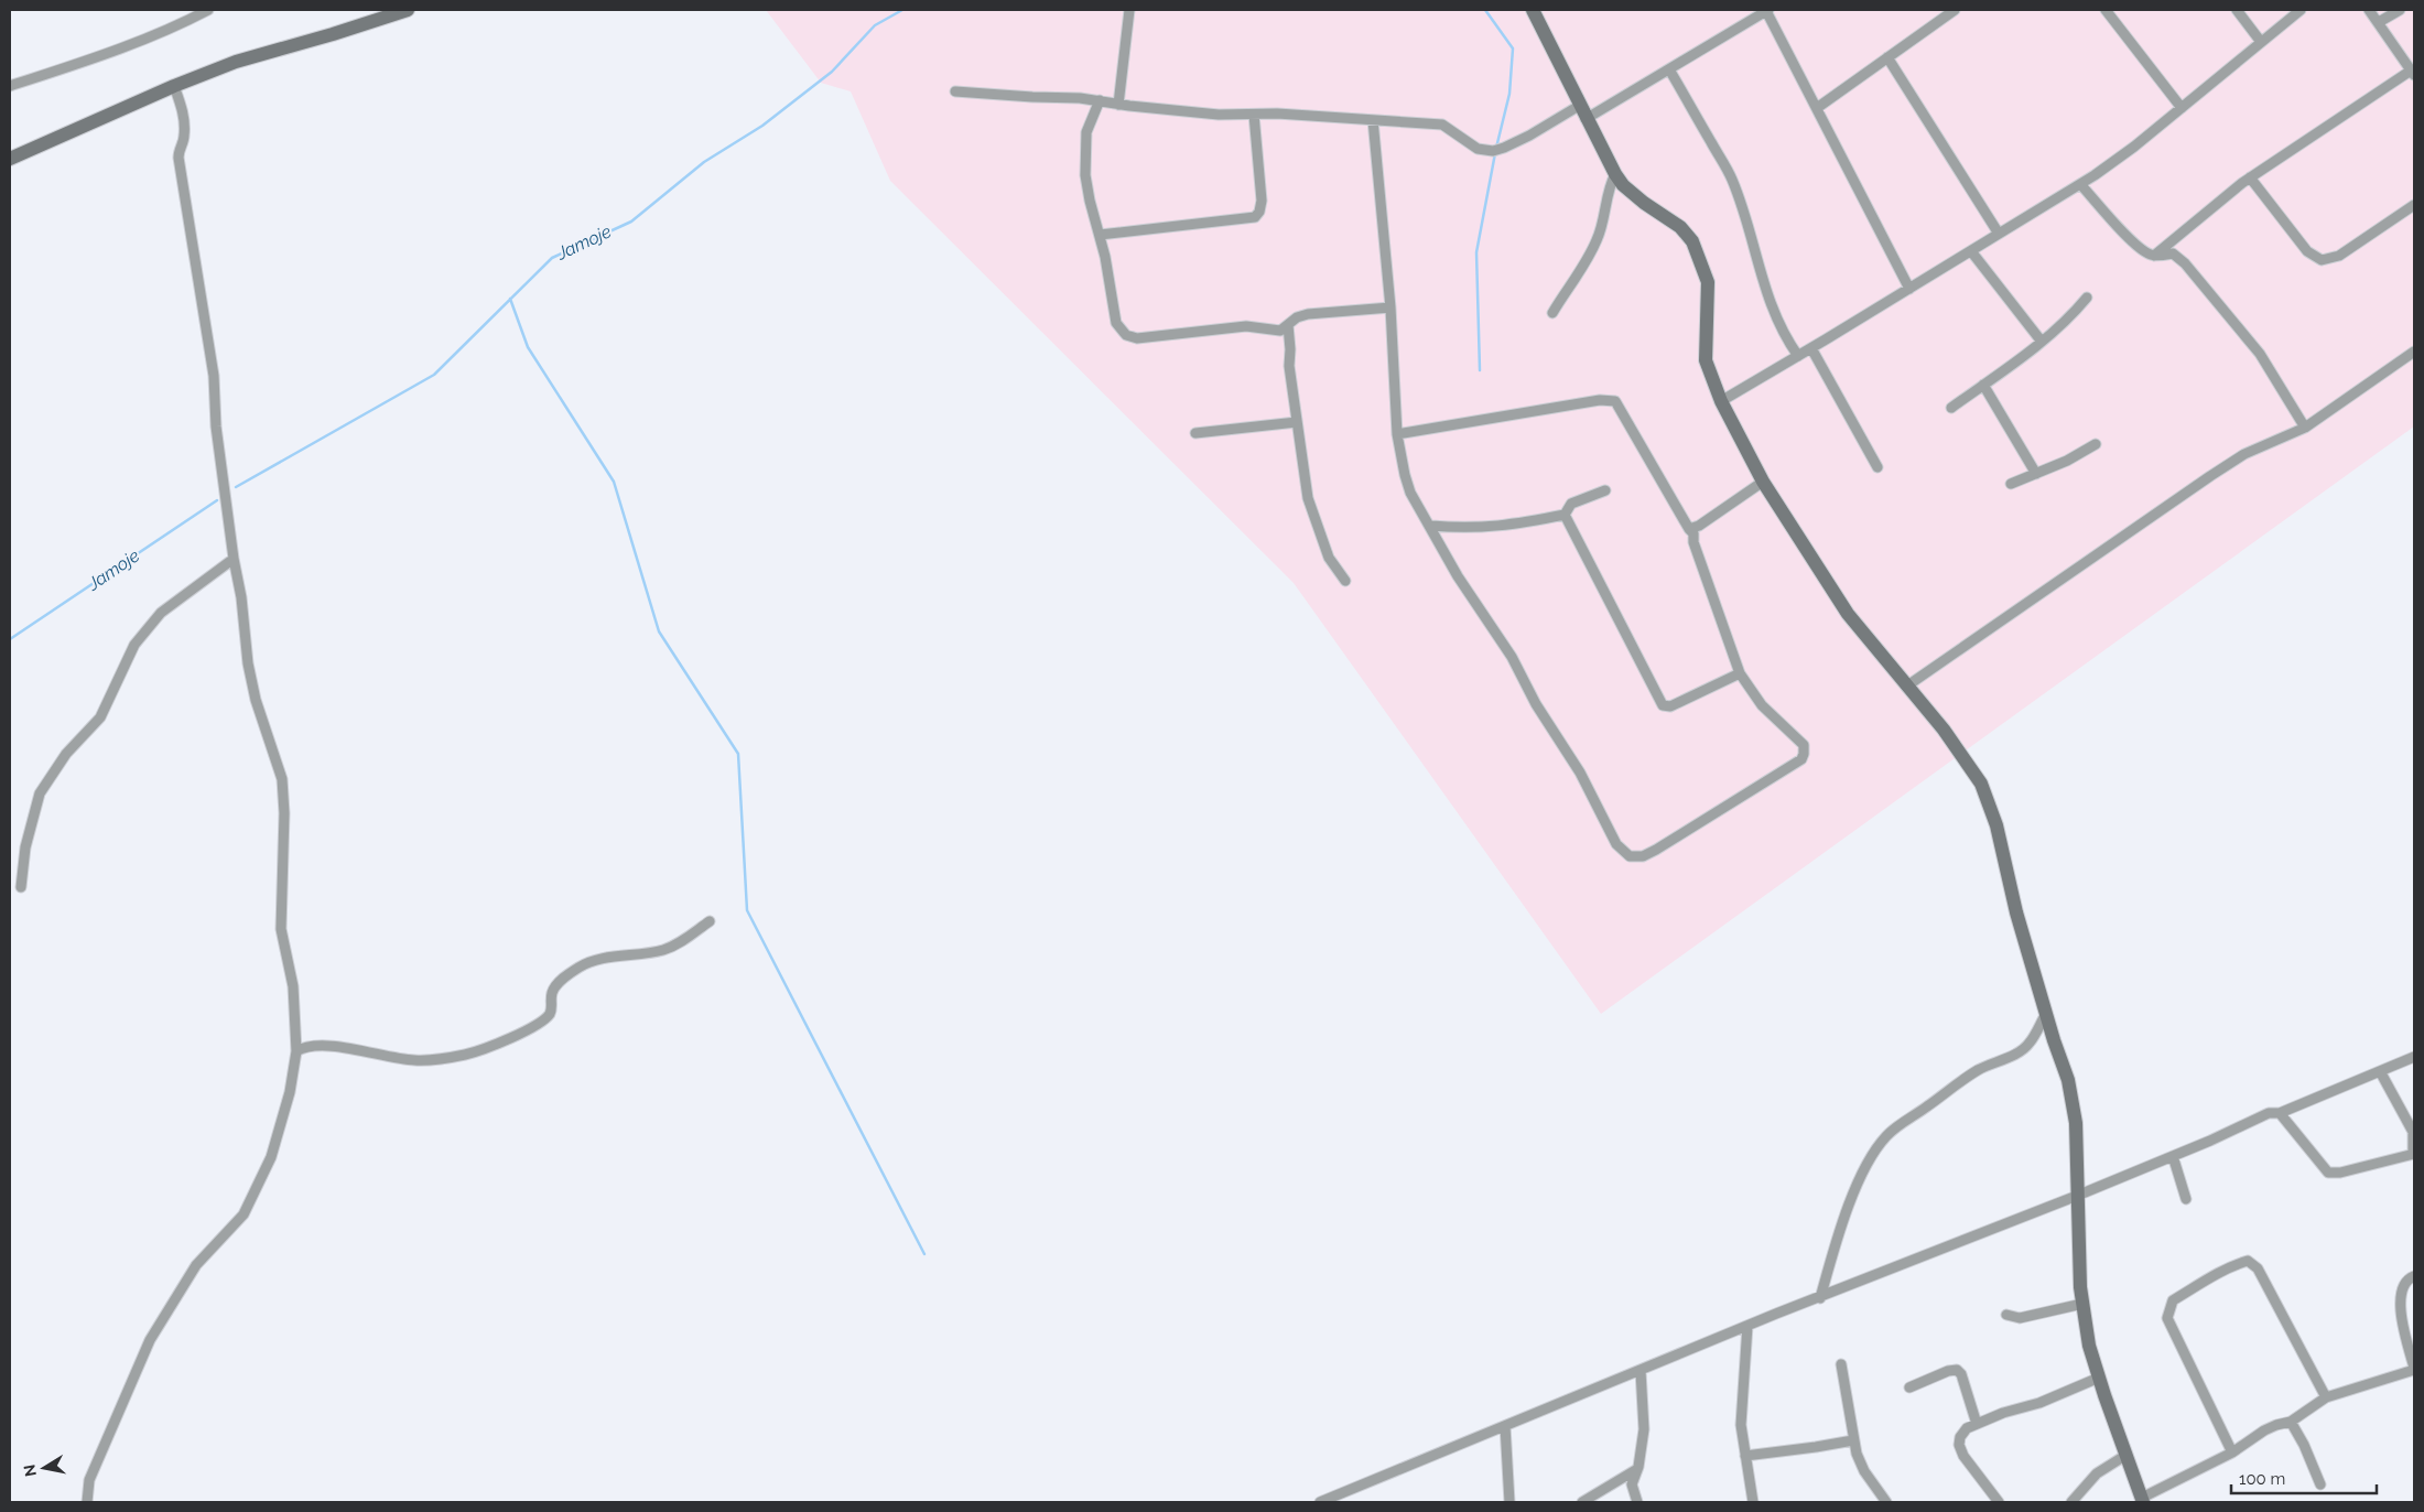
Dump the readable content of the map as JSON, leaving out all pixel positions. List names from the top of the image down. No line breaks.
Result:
{"water":["Jamoje"],"scale_bar":"100 m","north":"left"}
